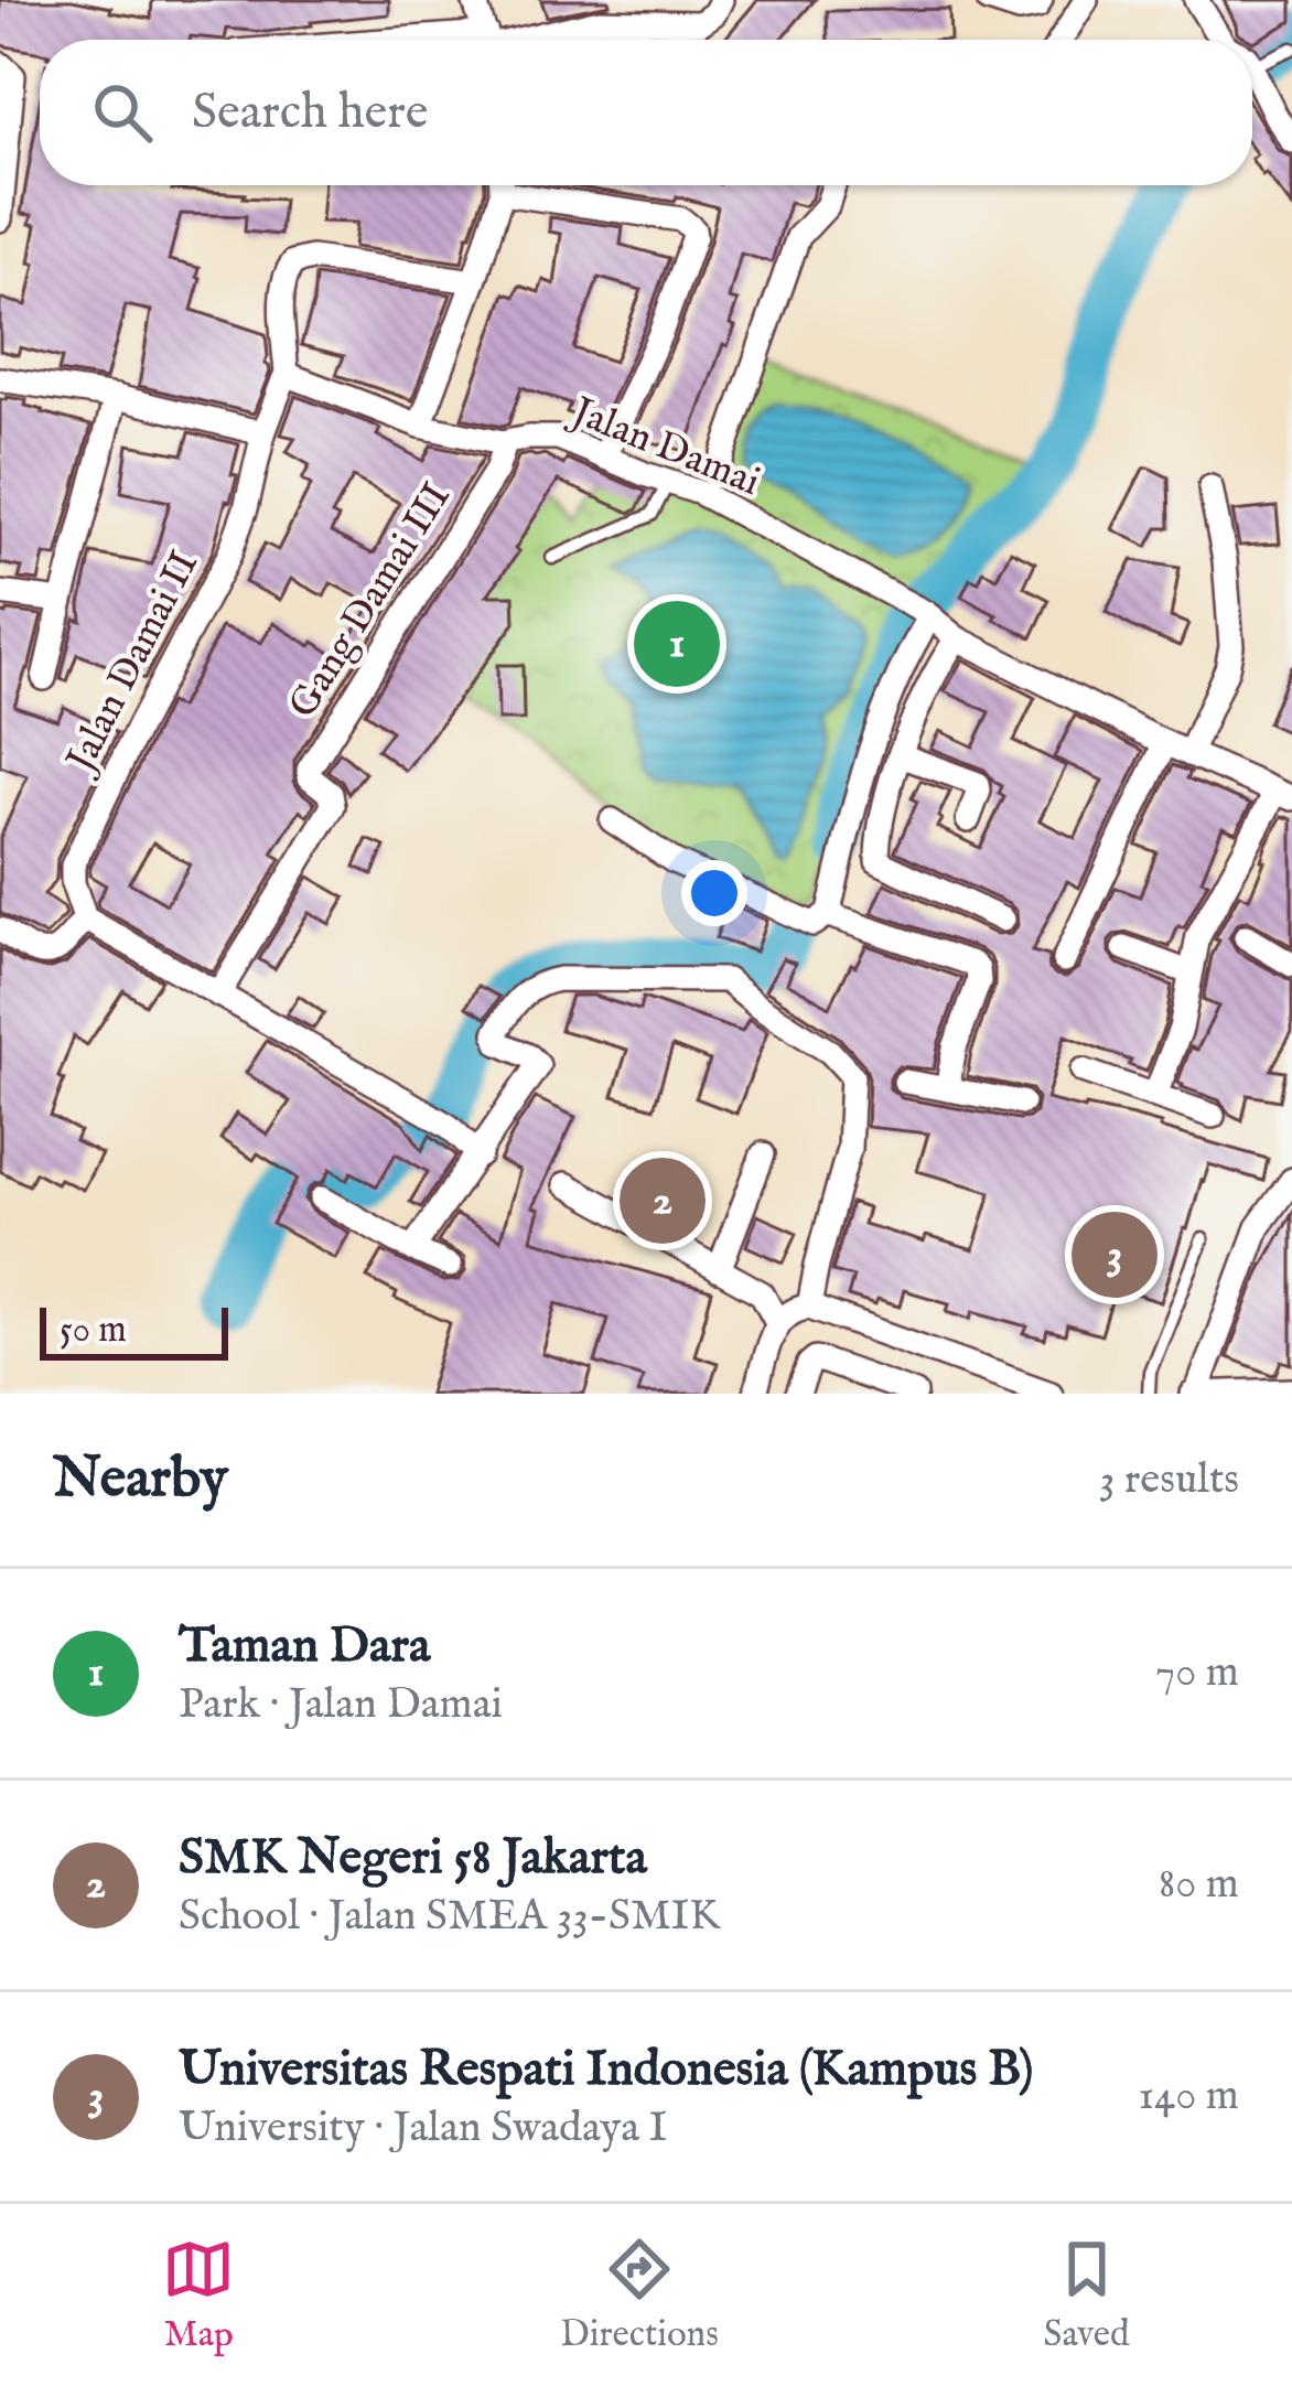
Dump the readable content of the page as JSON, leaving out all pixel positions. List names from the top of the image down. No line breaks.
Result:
{"streets":{"street":["Jalan Damai","Gang Damai III","Jalan Damai II"]},"crossings":[["Jalan Damai","Gang Damai III"]],"scale_bar":"50 m","page":{"search":"Search here","pins":["1","2","3"],"scale":"50 m","heading":["Nearby","3 results"],"list":[{"mark":"1","name":"Taman Dara","note":"Park · Jalan Damai","value":"70 m"},{"mark":"2","name":"SMK Negeri 58 Jakarta","note":"School · Jalan SMEA 33-SMIK","value":"80 m"},{"mark":"3","name":"Universitas Respati Indonesia (Kampus B)","note":"University · Jalan Swadaya I","value":"140 m"}],"nav":["Map","Directions","Saved"]}}
